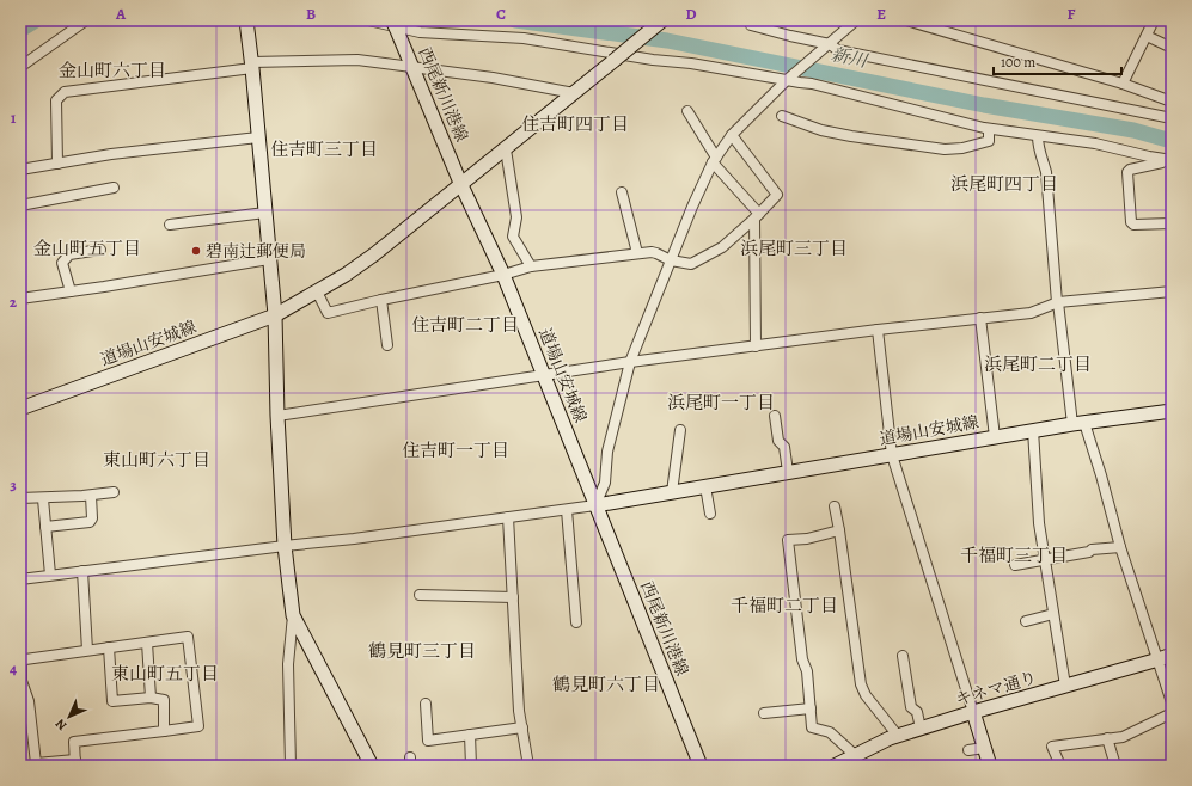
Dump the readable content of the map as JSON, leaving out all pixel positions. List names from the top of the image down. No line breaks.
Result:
{"streets":{"main road":["西尾新川港線","道場山安城線","キネマ通り"]},"crossings":[["西尾新川港線","道場山安城線"]],"districts":["金山町六丁目","住吉町四丁目","住吉町三丁目","浜尾町四丁目","金山町五丁目","浜尾町三丁目","住吉町二丁目","浜尾町二丁目","浜尾町一丁目","住吉町一丁目","東山町六丁目","千福町三丁目","千福町二丁目","鶴見町三丁目","東山町五丁目","鶴見町六丁目"],"water":["新川"],"places":["碧南辻郵便局"],"scale_bar":"100 m","north":"bottom left","grid":{"columns":["A","B","C","D","E","F"],"rows":["1","2","3","4"]}}
